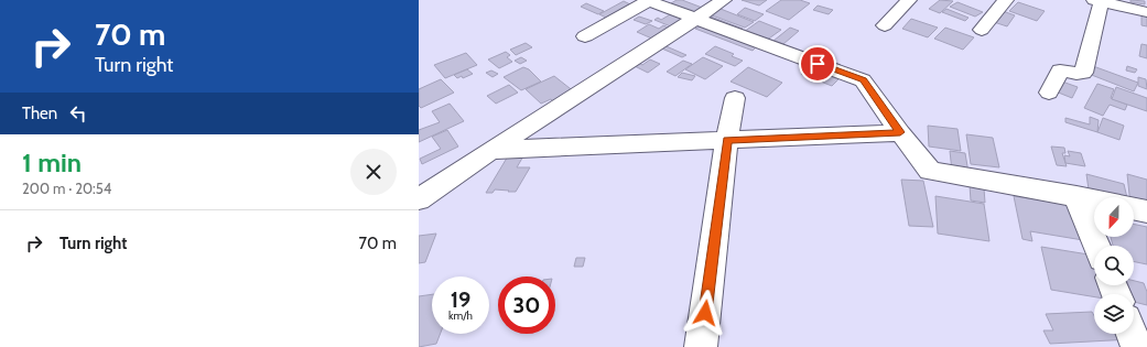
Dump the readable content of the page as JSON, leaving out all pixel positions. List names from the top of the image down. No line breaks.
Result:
{"north":"bottom","page":{"turn":["70 m","Turn right"],"then":"Then","heading":["1 min","200 m · 20:54"],"list":[{"name":"Turn right","value":"70 m"}],"speed":"19 km/h","limit":"30"}}
